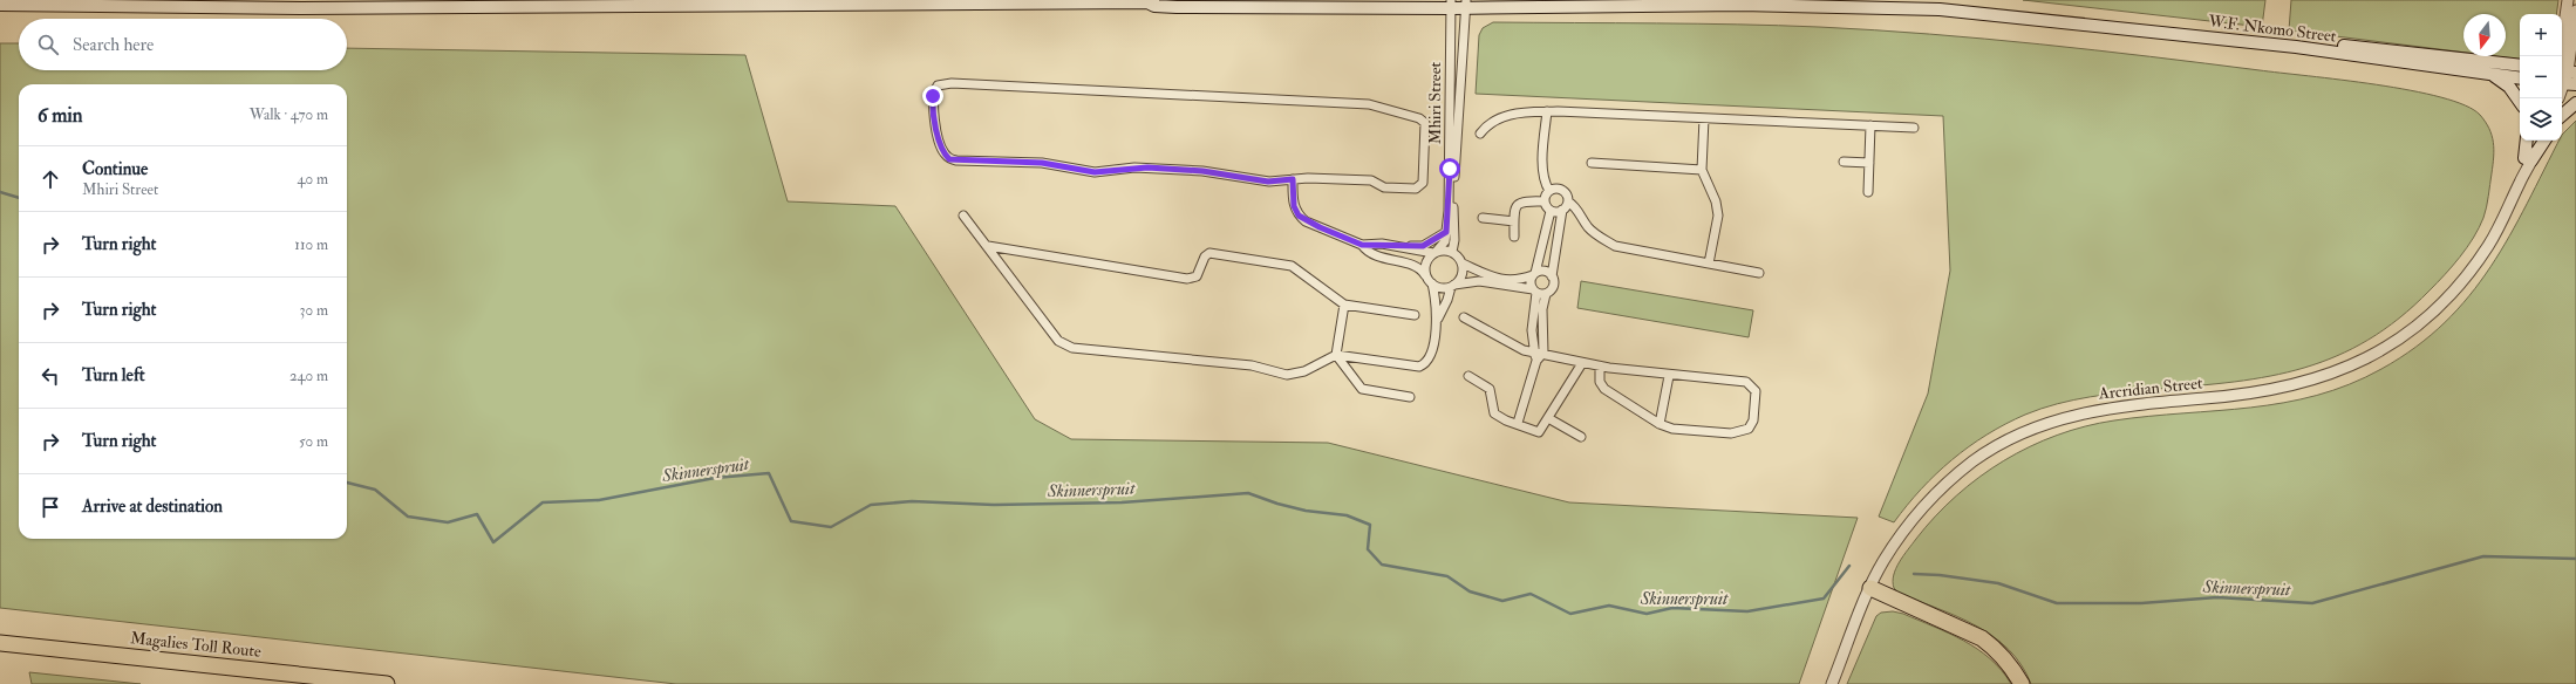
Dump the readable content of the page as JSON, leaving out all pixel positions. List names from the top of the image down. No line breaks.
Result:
{"streets":{"highway":["Magalies Toll Route"],"main road":["W.F. Nkomo Street"],"street":["Mhiri Street","Arcridian Street"]},"crossings":[["W.F. Nkomo Street","Mhiri Street"]],"water":["Skinnerspruit"],"north":"bottom","page":{"map_buttons":["+","−"],"search":"Search here","heading":["6 min","Walk · 470 m"],"list":[["Continue","Mhiri Street","40 m"],["Turn right","110 m"],["Turn right","30 m"],["Turn left","240 m"],["Turn right","50 m"],"Arrive at destination"]}}
